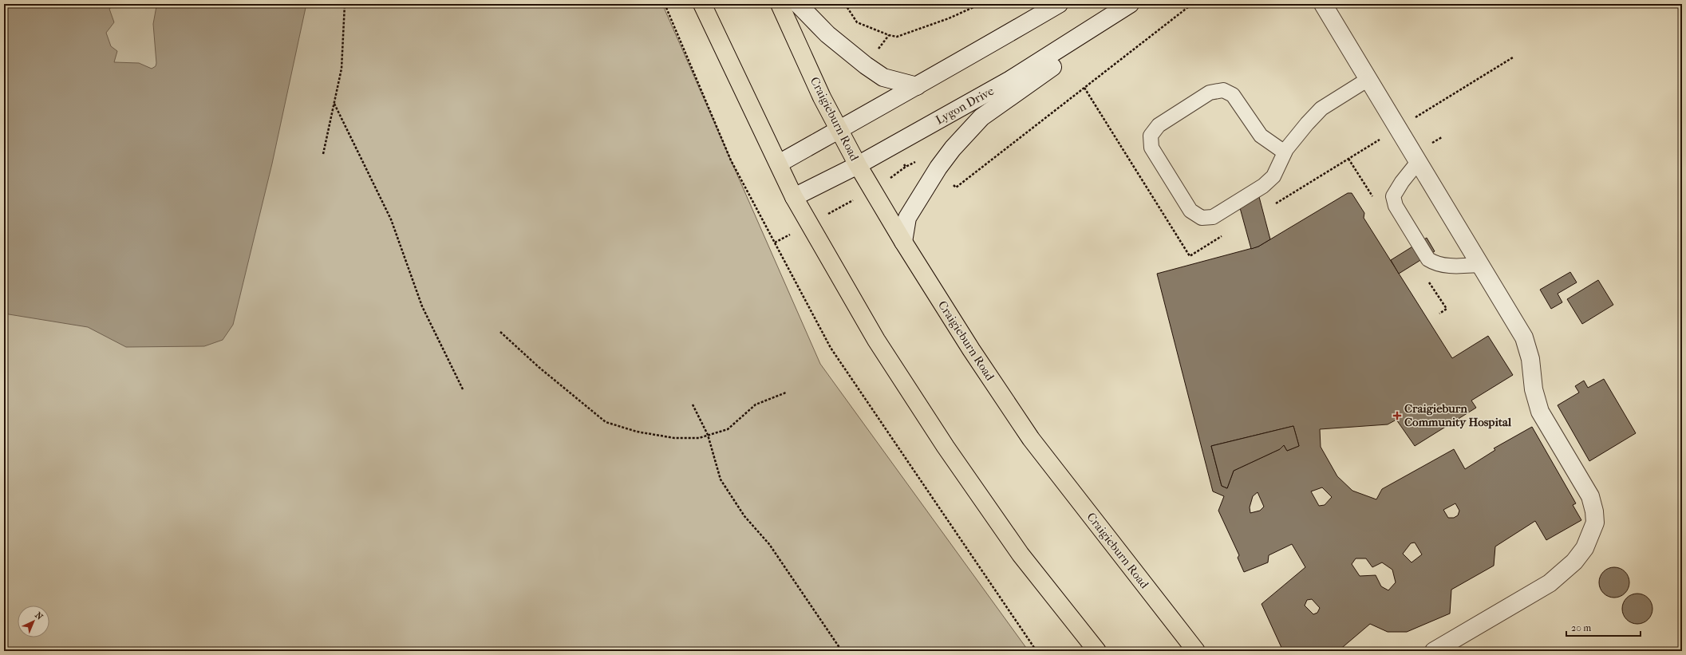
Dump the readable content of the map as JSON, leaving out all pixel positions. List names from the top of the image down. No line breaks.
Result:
{"streets":{"main road":["Craigieburn Road"],"street":["Lygon Drive"]},"crossings":[["Lygon Drive","Craigieburn Road"]],"places":{"health":["Craigieburn Community Hospital"]},"scale_bar":"20 m","north":"top right"}
